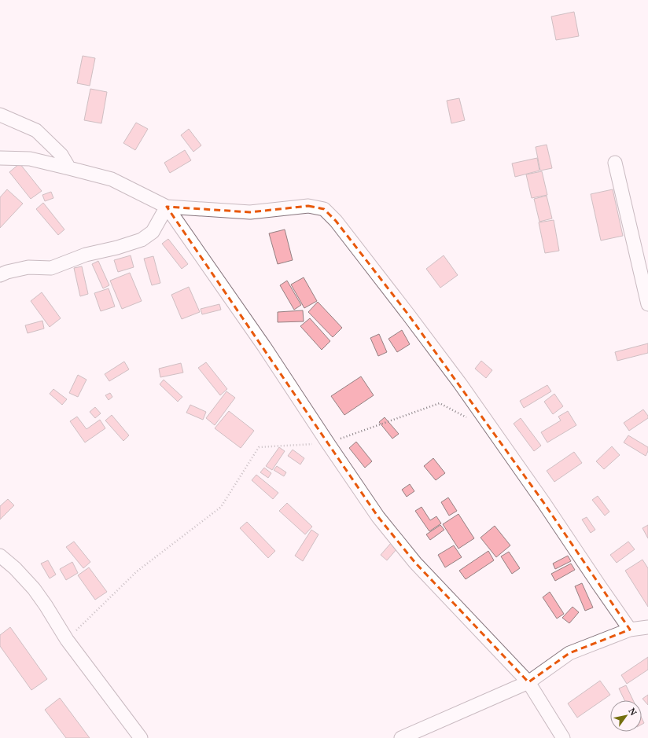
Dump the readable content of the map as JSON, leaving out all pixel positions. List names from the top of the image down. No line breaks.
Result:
{"north":"top right"}
